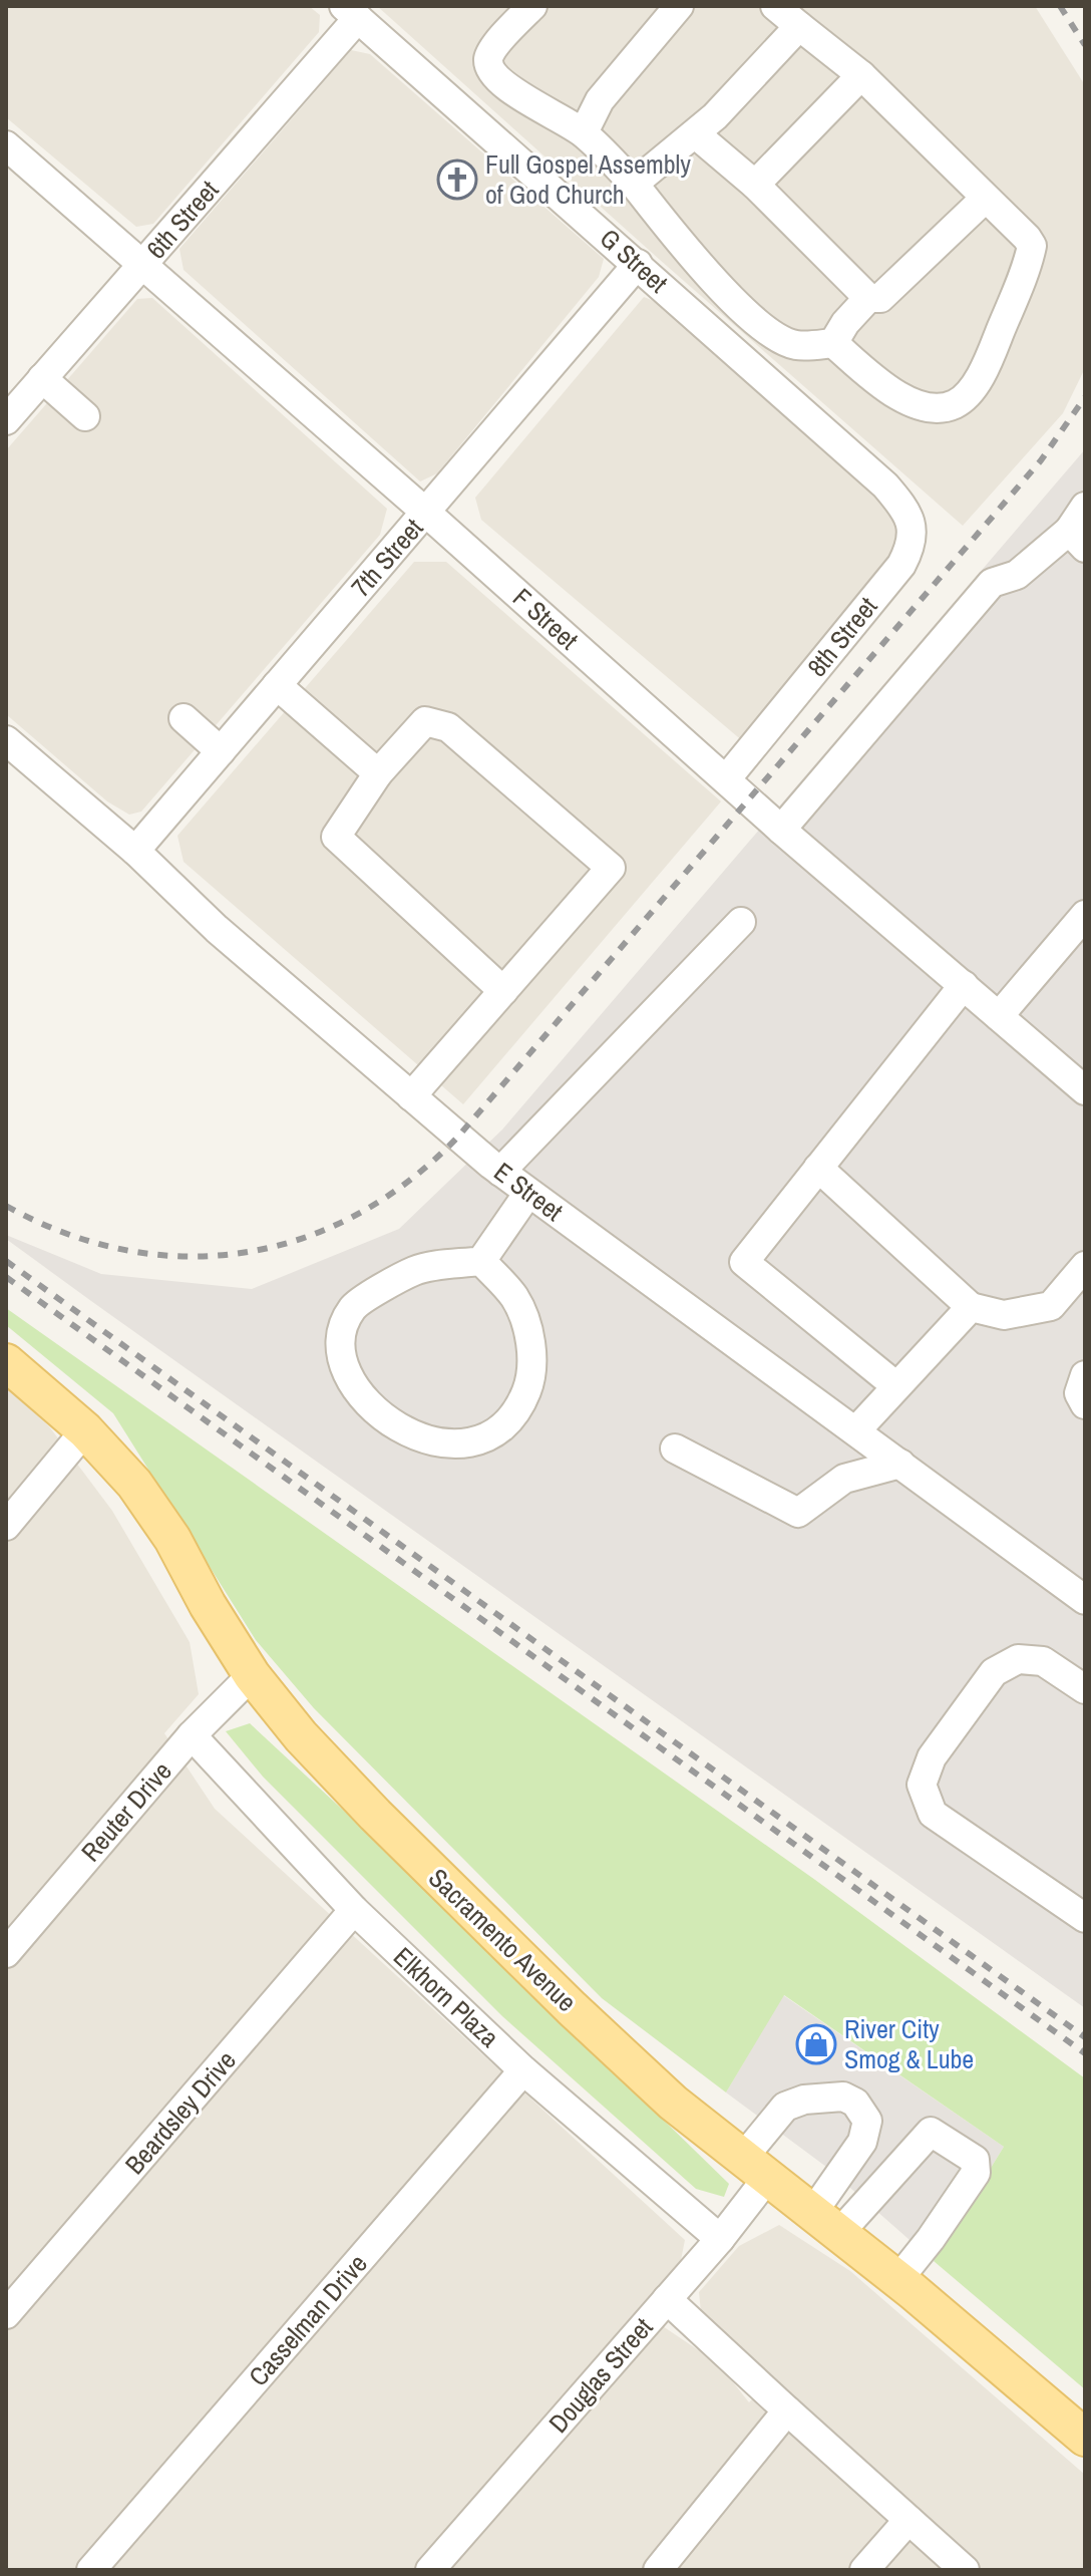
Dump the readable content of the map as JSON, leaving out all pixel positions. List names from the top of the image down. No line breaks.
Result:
{"streets":{"main road":["Sacramento Avenue"],"street":["6th Street","G Street","7th Street","F Street","8th Street","E Street","Reuter Drive","Elkhorn Plaza","Beardsley Drive","Casselman Drive","Douglas Street"]},"crossings":[["6th Street","G Street"],["6th Street","F Street"],["G Street","7th Street"],["G Street","8th Street"],["7th Street","F Street"],["7th Street","E Street"],["F Street","8th Street"],["Reuter Drive","Sacramento Avenue"],["Reuter Drive","Elkhorn Plaza"],["Sacramento Avenue","Douglas Street"],["Elkhorn Plaza","Beardsley Drive"],["Elkhorn Plaza","Casselman Drive"],["Elkhorn Plaza","Douglas Street"]],"places":{"church":["Full Gospel Assembly of God Church"],"shop":["River City Smog & Lube"]}}
